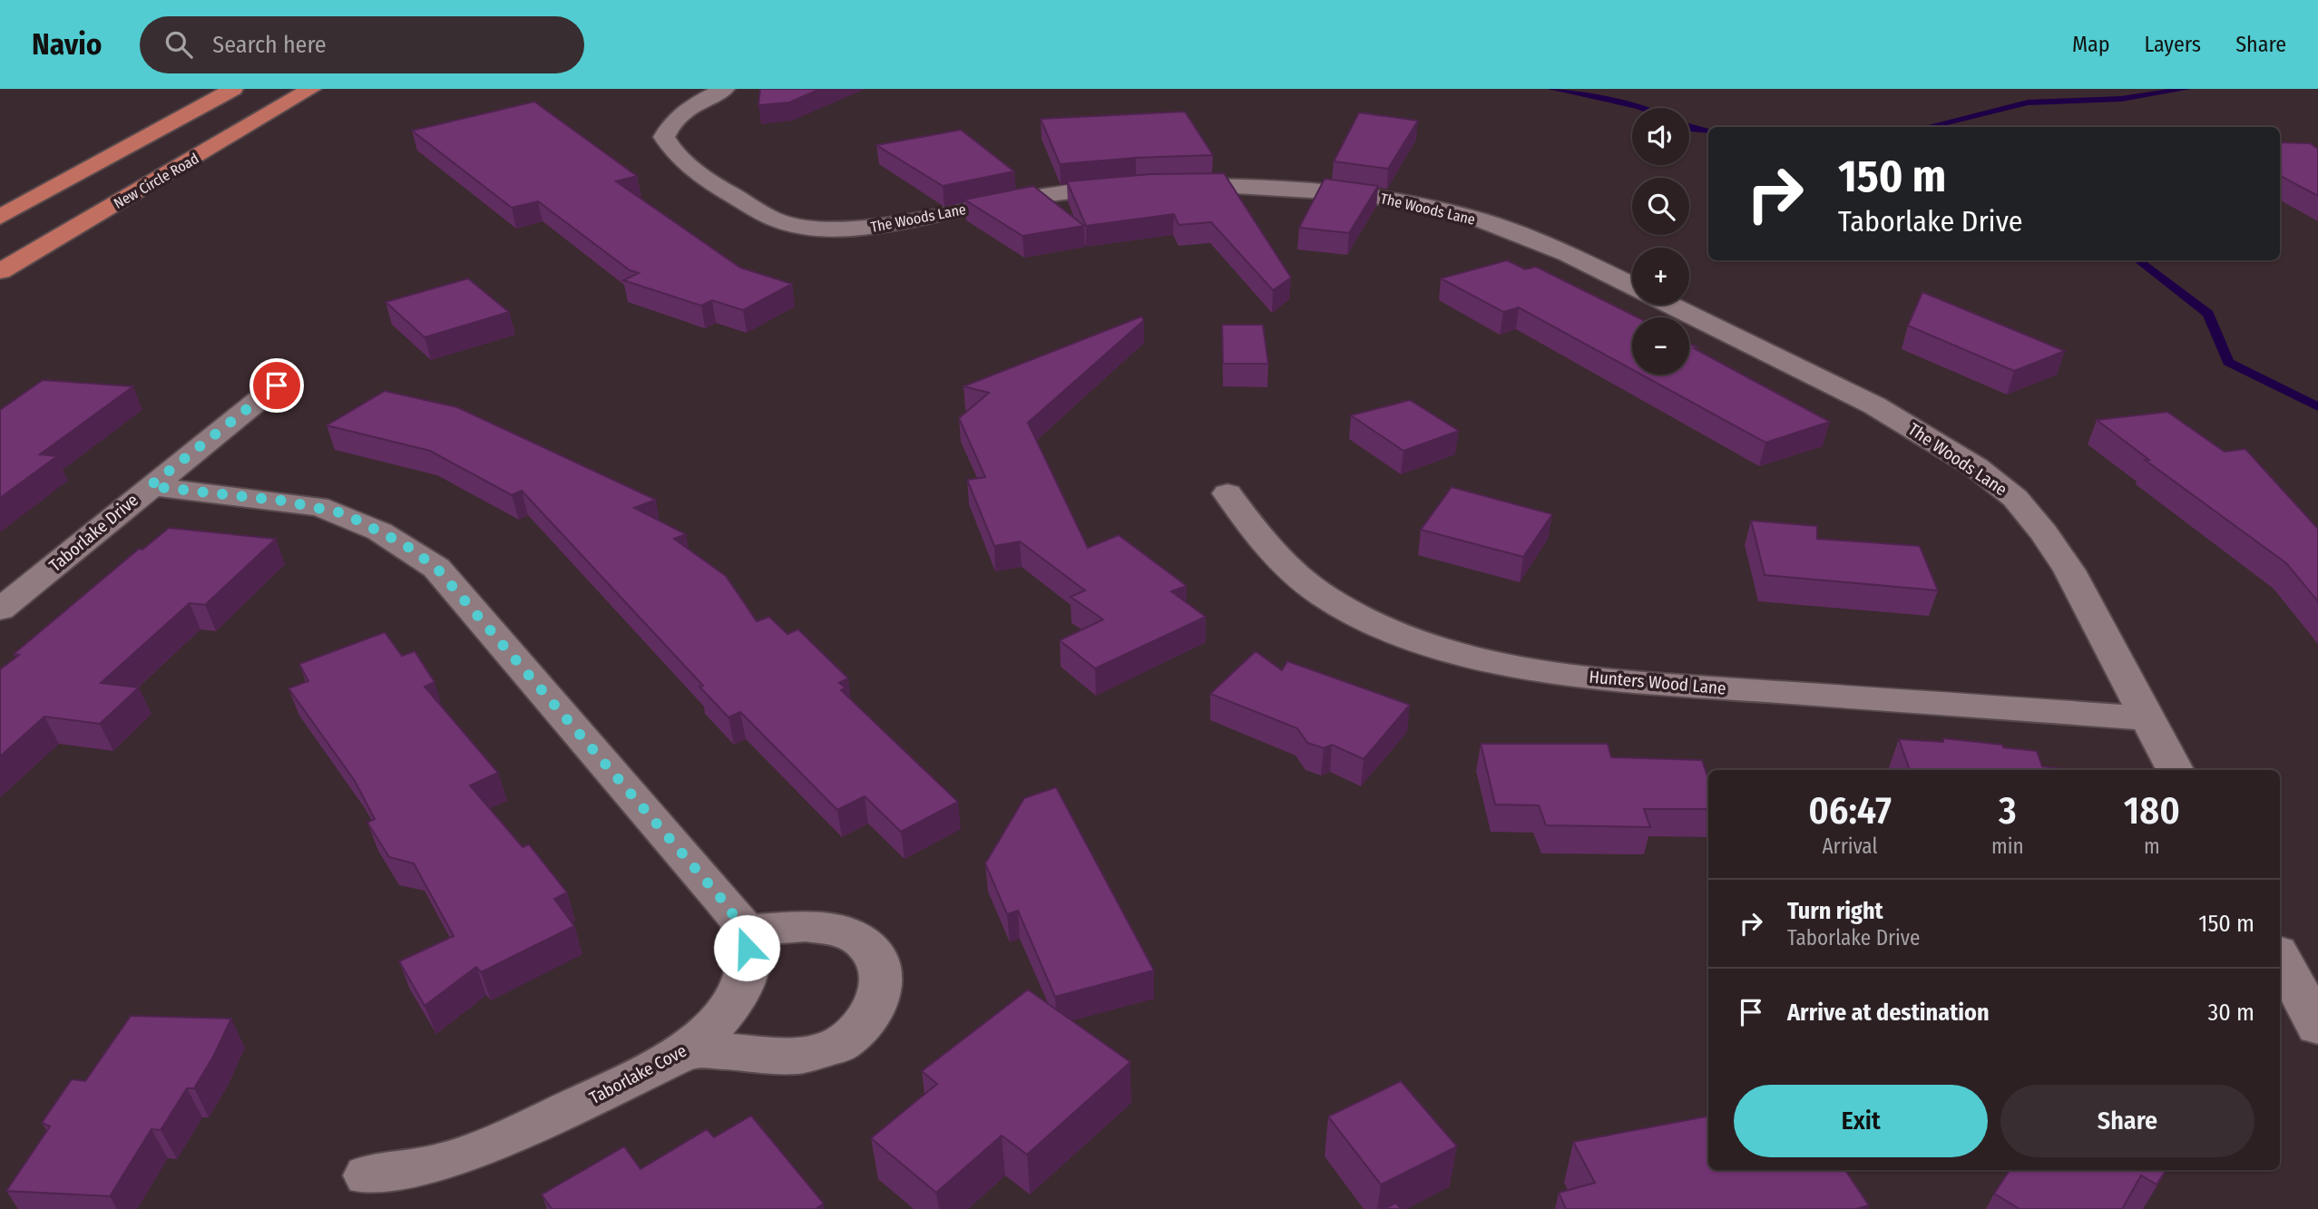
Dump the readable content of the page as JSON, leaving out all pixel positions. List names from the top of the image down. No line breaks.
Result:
{"streets":{"highway":["New Circle Road"],"street":["The Woods Lane","Taborlake Drive","Hunters Wood Lane","Taborlake Cove"]},"crossings":[["The Woods Lane","Hunters Wood Lane"],["Taborlake Drive","Taborlake Cove"]],"page":{"header":"Navio","search":"Search here","nav":["Map","Layers","Share"],"map_buttons":["+","−"],"turn":["150 m","Taborlake Drive"],"eta":["06:47","Arrival","3","min","180","m"],"list":[{"name":"Turn right","note":"Taborlake Drive","value":"150 m"},{"name":"Arrive at destination","value":"30 m"}],"buttons":["Exit","Share"]}}
